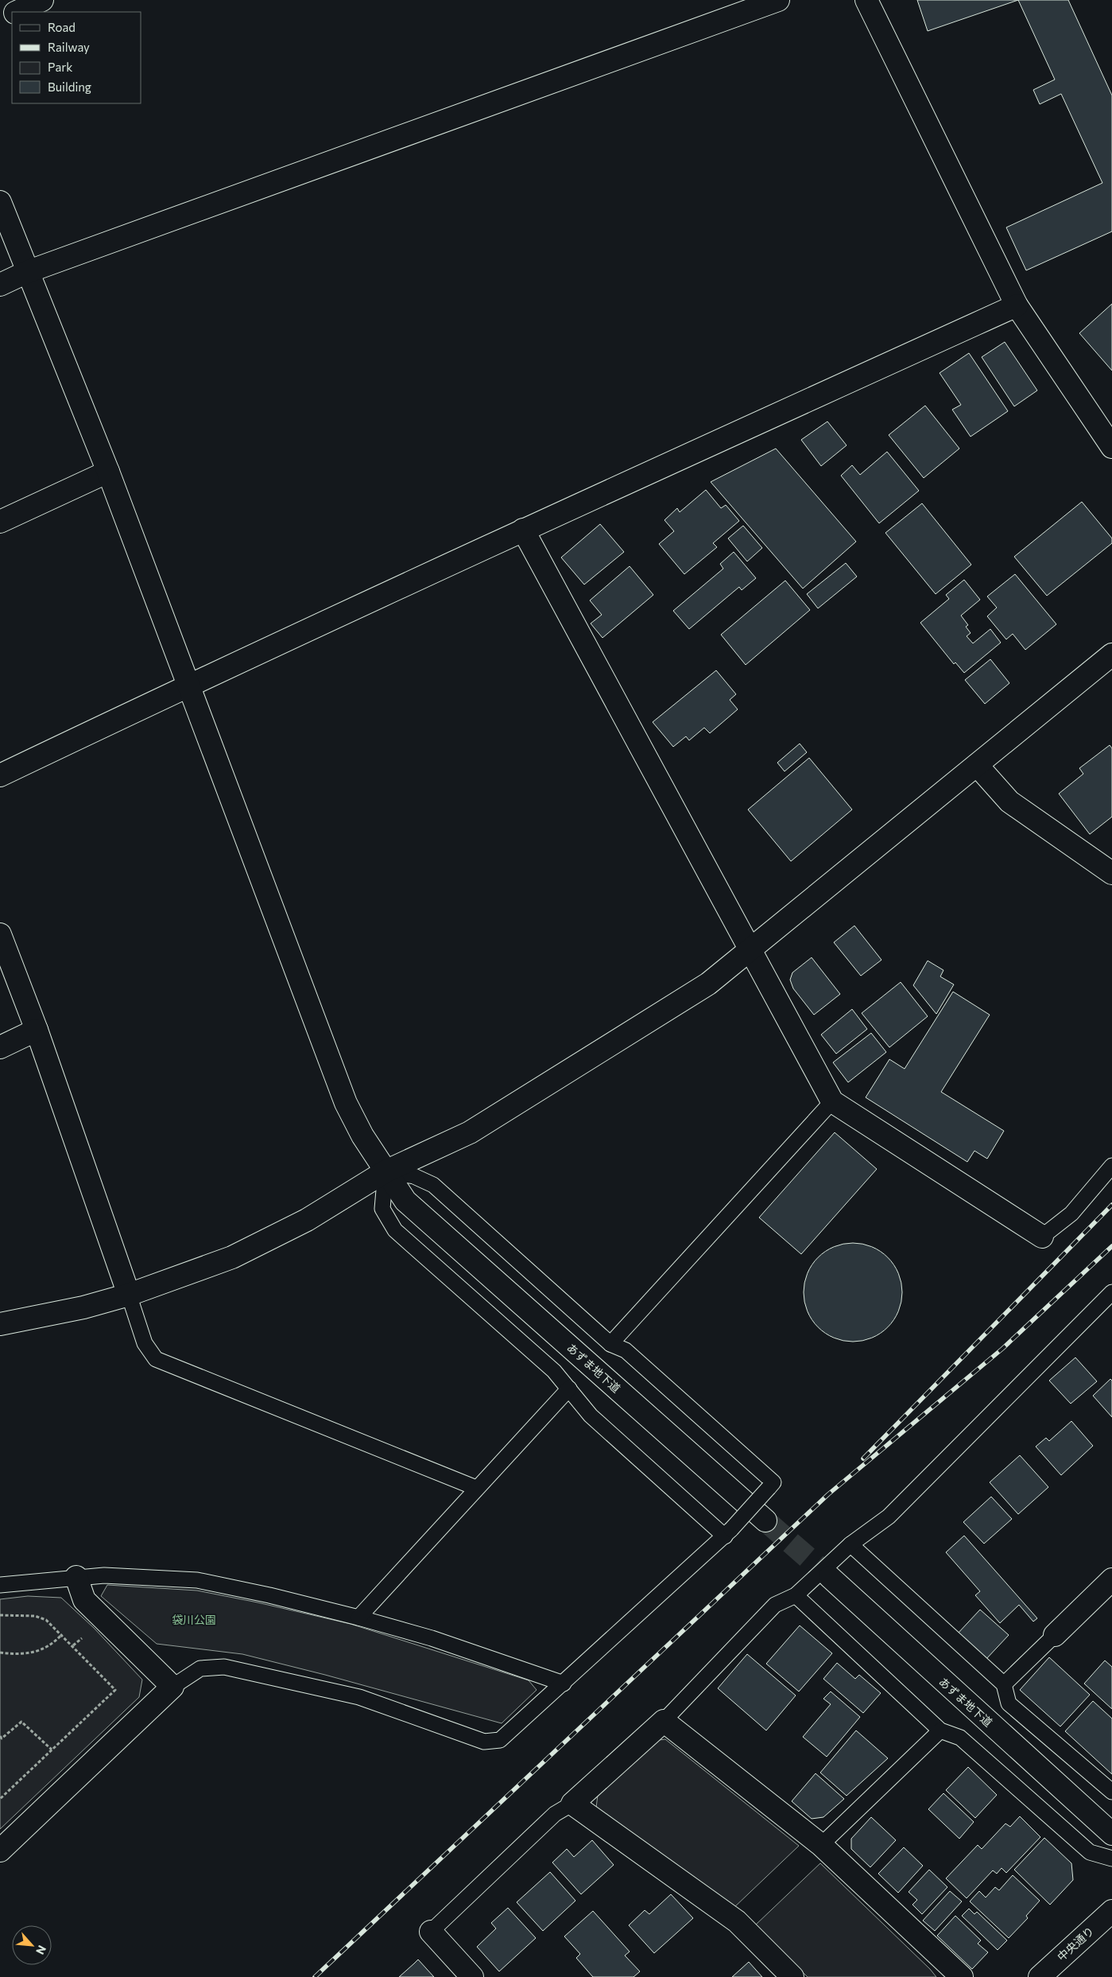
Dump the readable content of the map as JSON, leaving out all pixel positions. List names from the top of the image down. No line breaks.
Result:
{"streets":{"street":["あずま地下道","中央通り"]},"parks":["袋川公園"],"legend":["Road","Railway","Park","Building"],"north":"bottom right"}
